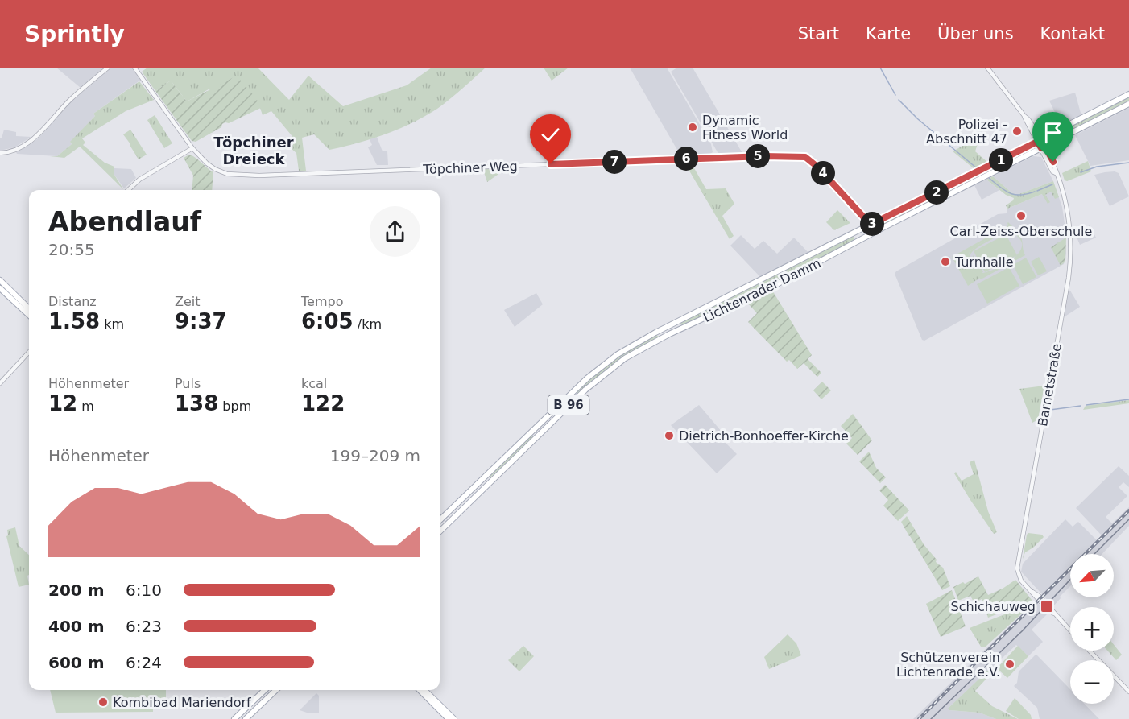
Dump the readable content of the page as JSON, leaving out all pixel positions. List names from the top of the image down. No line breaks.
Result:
{"streets":{"main road":["Lichtenrader Damm","B 96"],"street":["Töpchiner Weg","Barnetstraße"]},"crossings":[["Töpchiner Weg","Lichtenrader Damm"],["Lichtenrader Damm","Barnetstraße"]],"districts":["Töpchiner Dreieck"],"places":{"other":["Dynamic Fitness World","Polizei - Abschnitt 47","Carl-Zeiss-Oberschule","Turnhalle","Dietrich-Bonhoeffer-Kirche","Schützenverein Lichtenrade e.V.","Kombibad Mariendorf"],"transit":["Schichauweg"]},"north":"bottom left","page":{"header":"Sprintly","nav":["Start","Karte","Über uns","Kontakt"],"pins":["5","6","1","7","4","2","3"],"heading":["Abendlauf","20:55"],"stats":[["Distanz","1.58 km"],["Zeit","9:37"],["Tempo","6:05 /km"],["Höhenmeter","12 m"],["Puls","138 bpm"],["kcal","122"]],"chart":["Höhenmeter","199–209 m"],"map_buttons":["+","−"],"list":[{"name":"200 m","note":"6:10"},{"name":"400 m","note":"6:23"},{"name":"600 m","note":"6:24"}]}}
